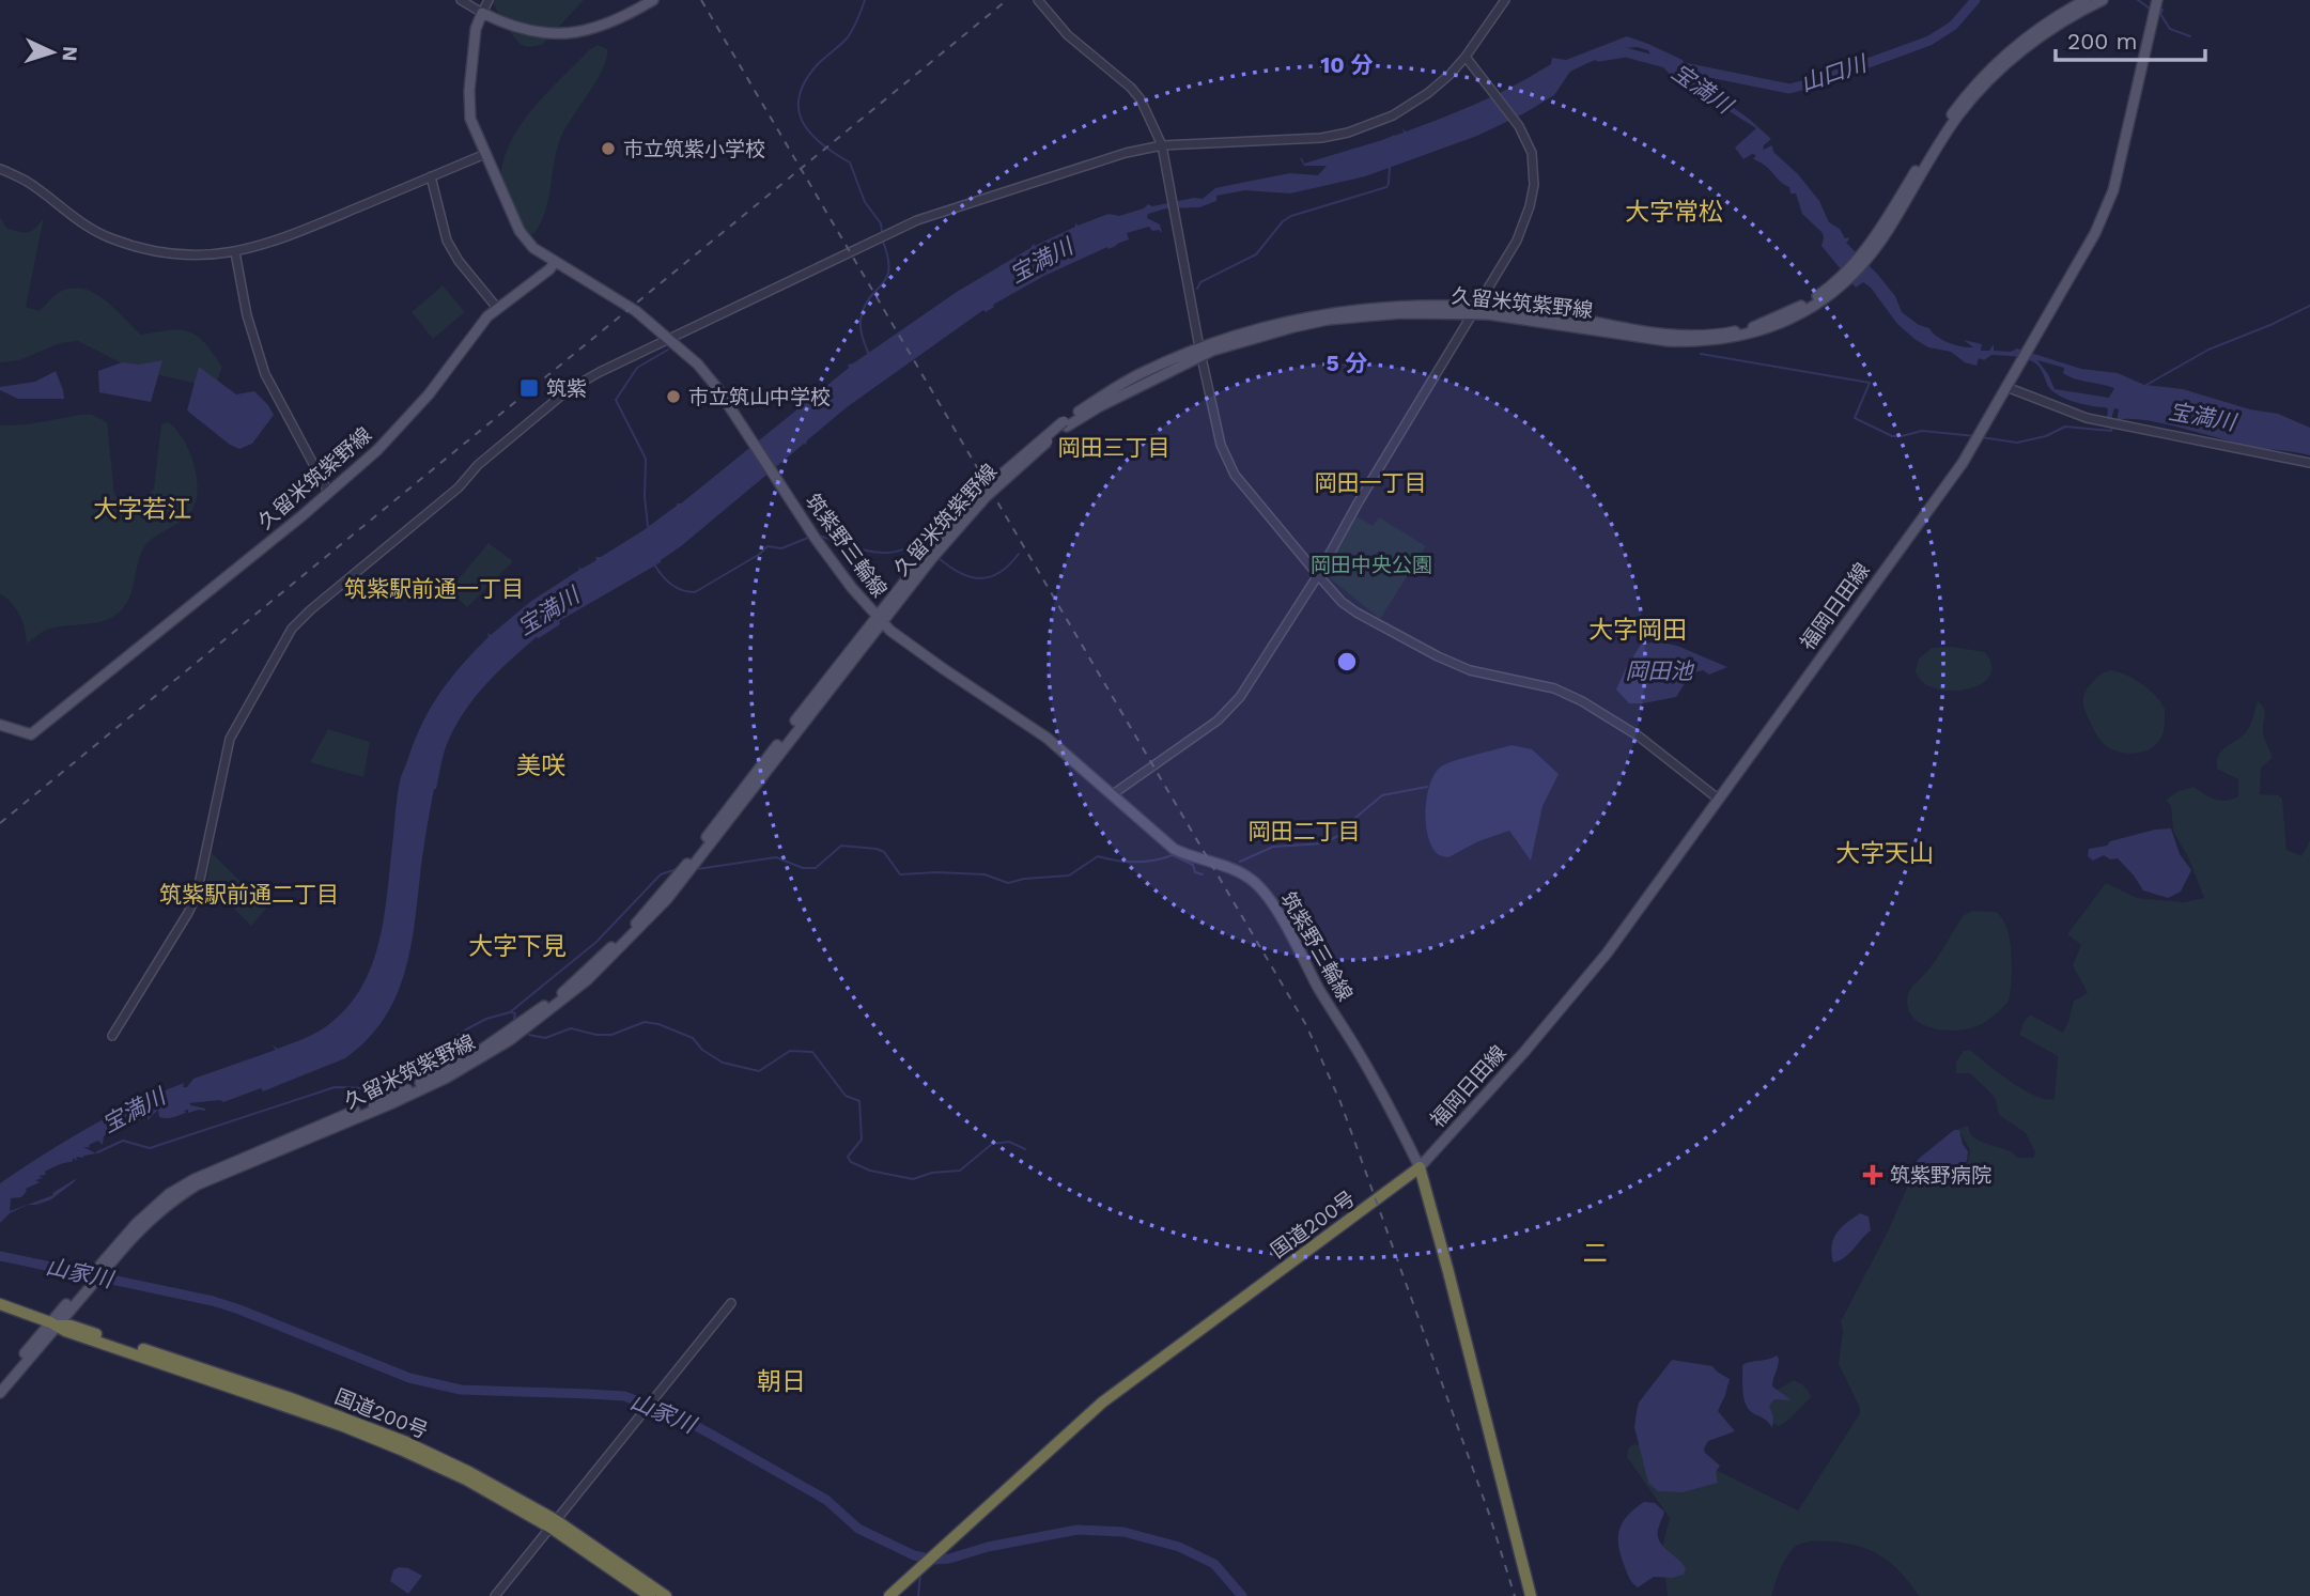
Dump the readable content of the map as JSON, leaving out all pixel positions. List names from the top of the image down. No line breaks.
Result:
{"streets":{"highway":["国道200号"],"main road":["久留米筑紫野線","筑紫野三輪線","福岡日田線"]},"crossings":[["久留米筑紫野線","筑紫野三輪線"],["久留米筑紫野線","国道200号"],["筑紫野三輪線","福岡日田線"],["筑紫野三輪線","国道200号"],["福岡日田線","国道200号"]],"districts":["大字常松","岡田三丁目","岡田一丁目","大字若江","筑紫駅前通一丁目","大字岡田","美咲","岡田二丁目","大字天山","筑紫駅前通二丁目","大字下見","二","朝日"],"water":["山口川","宝満川","岡田池","山家川"],"parks":["岡田中央公園"],"places":{"other":["市立筑紫小学校","市立筑山中学校"],"transit":["筑紫"],"health":["筑紫野病院"]},"scale_bar":"200 m","north":"right","rings":["10 分","5 分"]}
